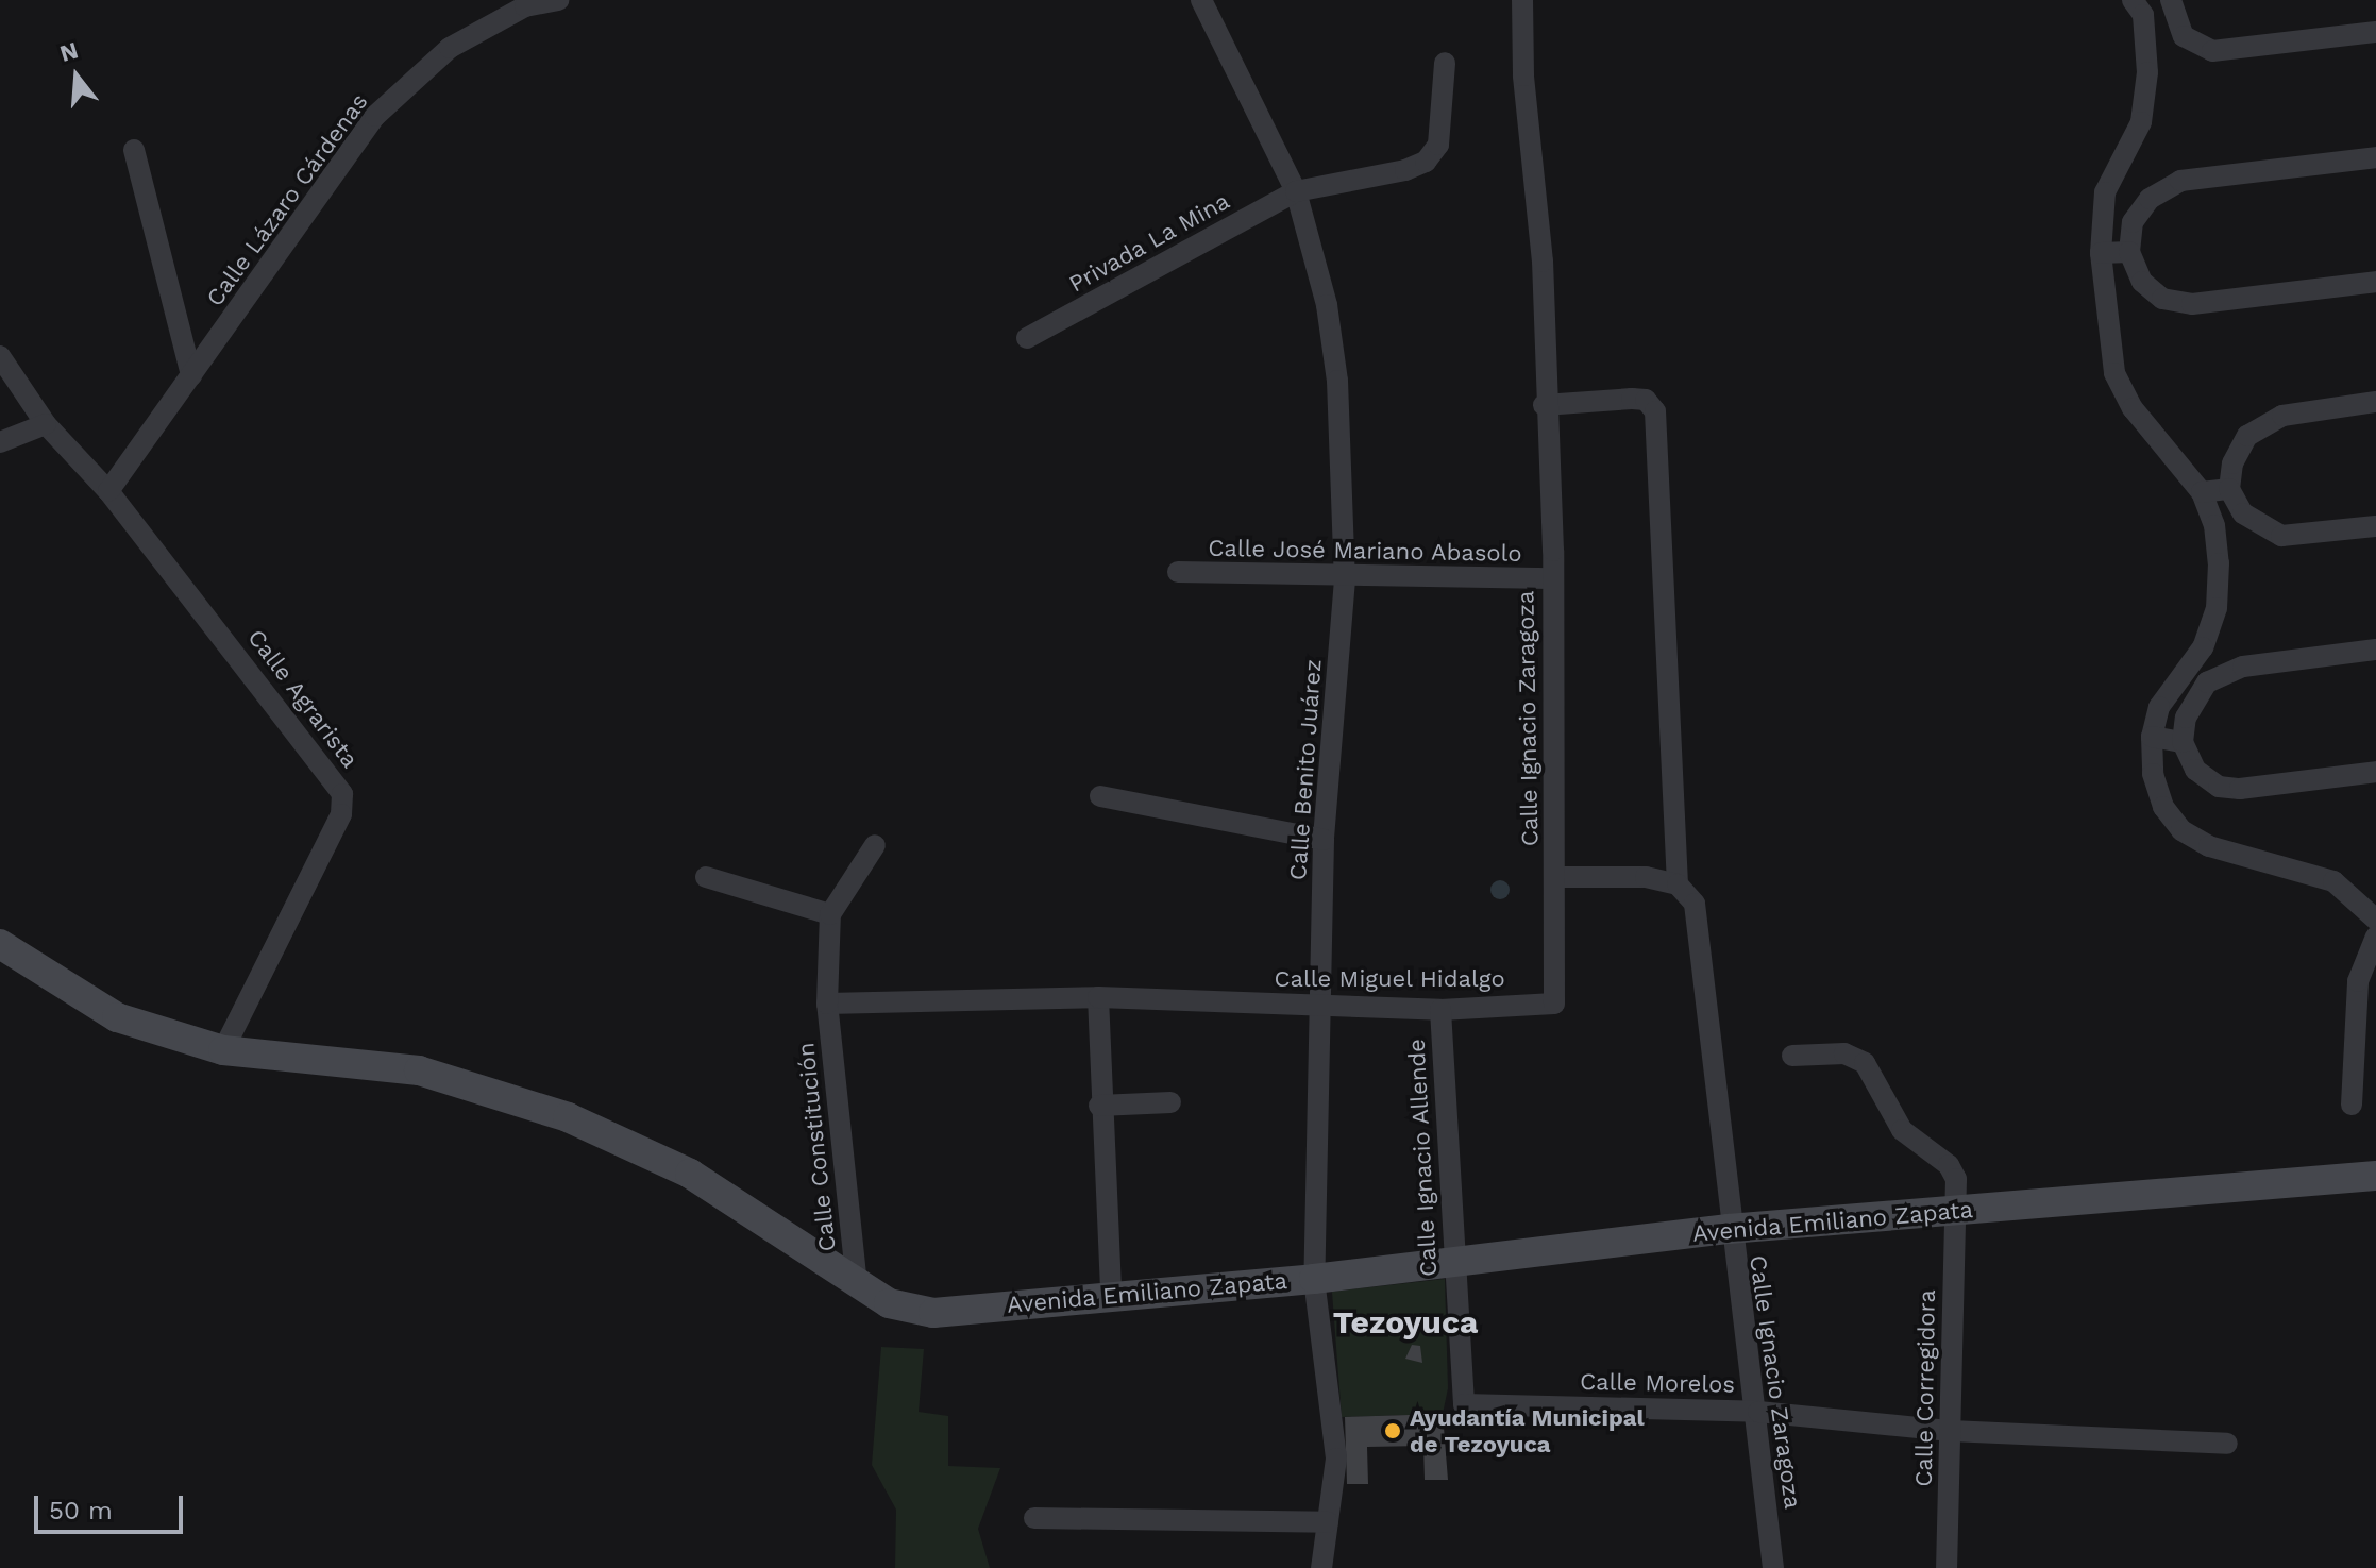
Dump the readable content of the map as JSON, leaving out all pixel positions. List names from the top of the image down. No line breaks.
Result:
{"streets":{"street":["Calle Lázaro Cárdenas","Privada La Mina","Calle José Mariano Abasolo","Calle Agrarista","Calle Ignacio Zaragoza","Calle Benito Juárez","Calle Miguel Hidalgo","Calle Constitución","Calle Ignacio Allende","Avenida Emiliano Zapata","Calle Morelos","Calle Corregidora"]},"crossings":[["Calle Lázaro Cárdenas","Calle Agrarista"],["Privada La Mina","Calle Benito Juárez"],["Calle José Mariano Abasolo","Calle Ignacio Zaragoza"],["Calle José Mariano Abasolo","Calle Benito Juárez"],["Calle Agrarista","Avenida Emiliano Zapata"],["Calle Ignacio Zaragoza","Calle Miguel Hidalgo"],["Calle Ignacio Zaragoza","Avenida Emiliano Zapata"],["Calle Ignacio Zaragoza","Calle Morelos"],["Calle Benito Juárez","Calle Miguel Hidalgo"],["Calle Benito Juárez","Avenida Emiliano Zapata"],["Calle Miguel Hidalgo","Calle Constitución"],["Calle Miguel Hidalgo","Calle Ignacio Allende"],["Calle Constitución","Avenida Emiliano Zapata"],["Calle Ignacio Allende","Avenida Emiliano Zapata"],["Calle Ignacio Allende","Calle Morelos"],["Avenida Emiliano Zapata","Calle Corregidora"],["Calle Morelos","Calle Corregidora"]],"districts":["Tezoyuca"],"places":["Ayudantía Municipal de Tezoyuca"],"scale_bar":"50 m","north":"top"}
